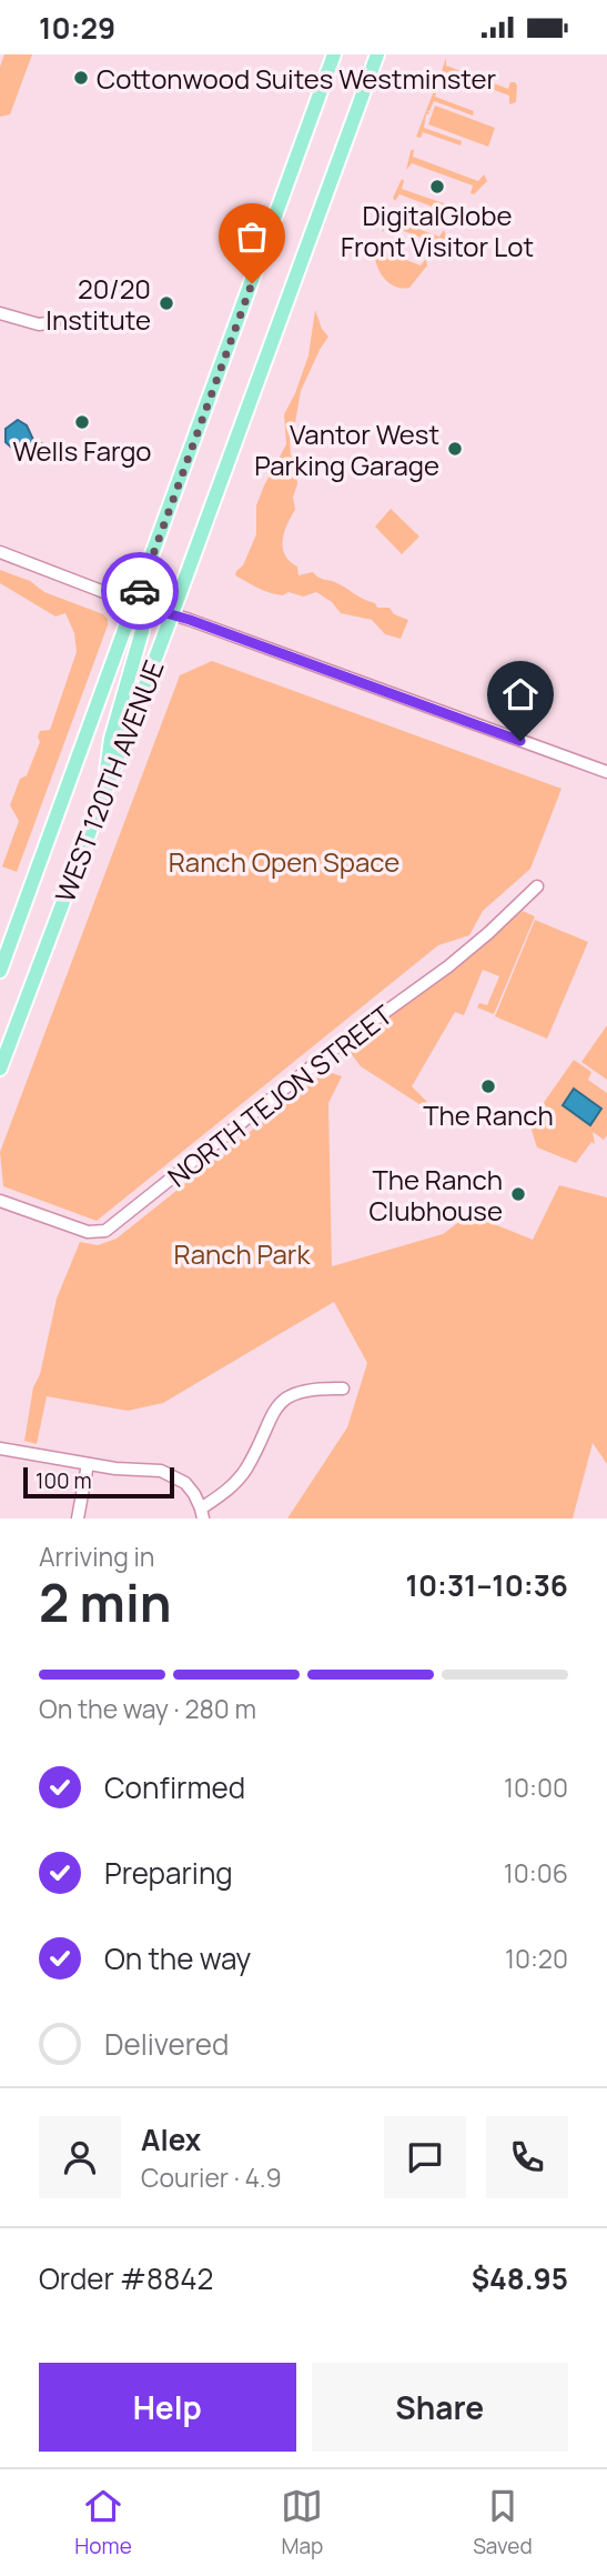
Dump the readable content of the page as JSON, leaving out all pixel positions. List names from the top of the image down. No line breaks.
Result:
{"streets":{"main road":["WEST 120TH AVENUE"],"street":["NORTH TEJON STREET"]},"parks":["Ranch Open Space","Ranch Park"],"places":["Cottonwood Suites Westminster","DigitalGlobe Front Visitor Lot","20/20 Institute","Wells Fargo","Vantor West Parking Garage","The Ranch","The Ranch Clubhouse"],"scale_bar":"100 m","page":{"status":"10:29","scale":"100 m","heading":["2 min","Arriving in","10:31–10:36"],"panel":["Alex","Courier · 4.9","Order #8842","$48.95"],"bar":"On the way · 280 m","list":[["Confirmed","10:00"],["Preparing","10:06"],["On the way","10:20"],"Delivered"],"buttons":["Help","Share"],"tabs":["Home","Map","Saved"]}}
